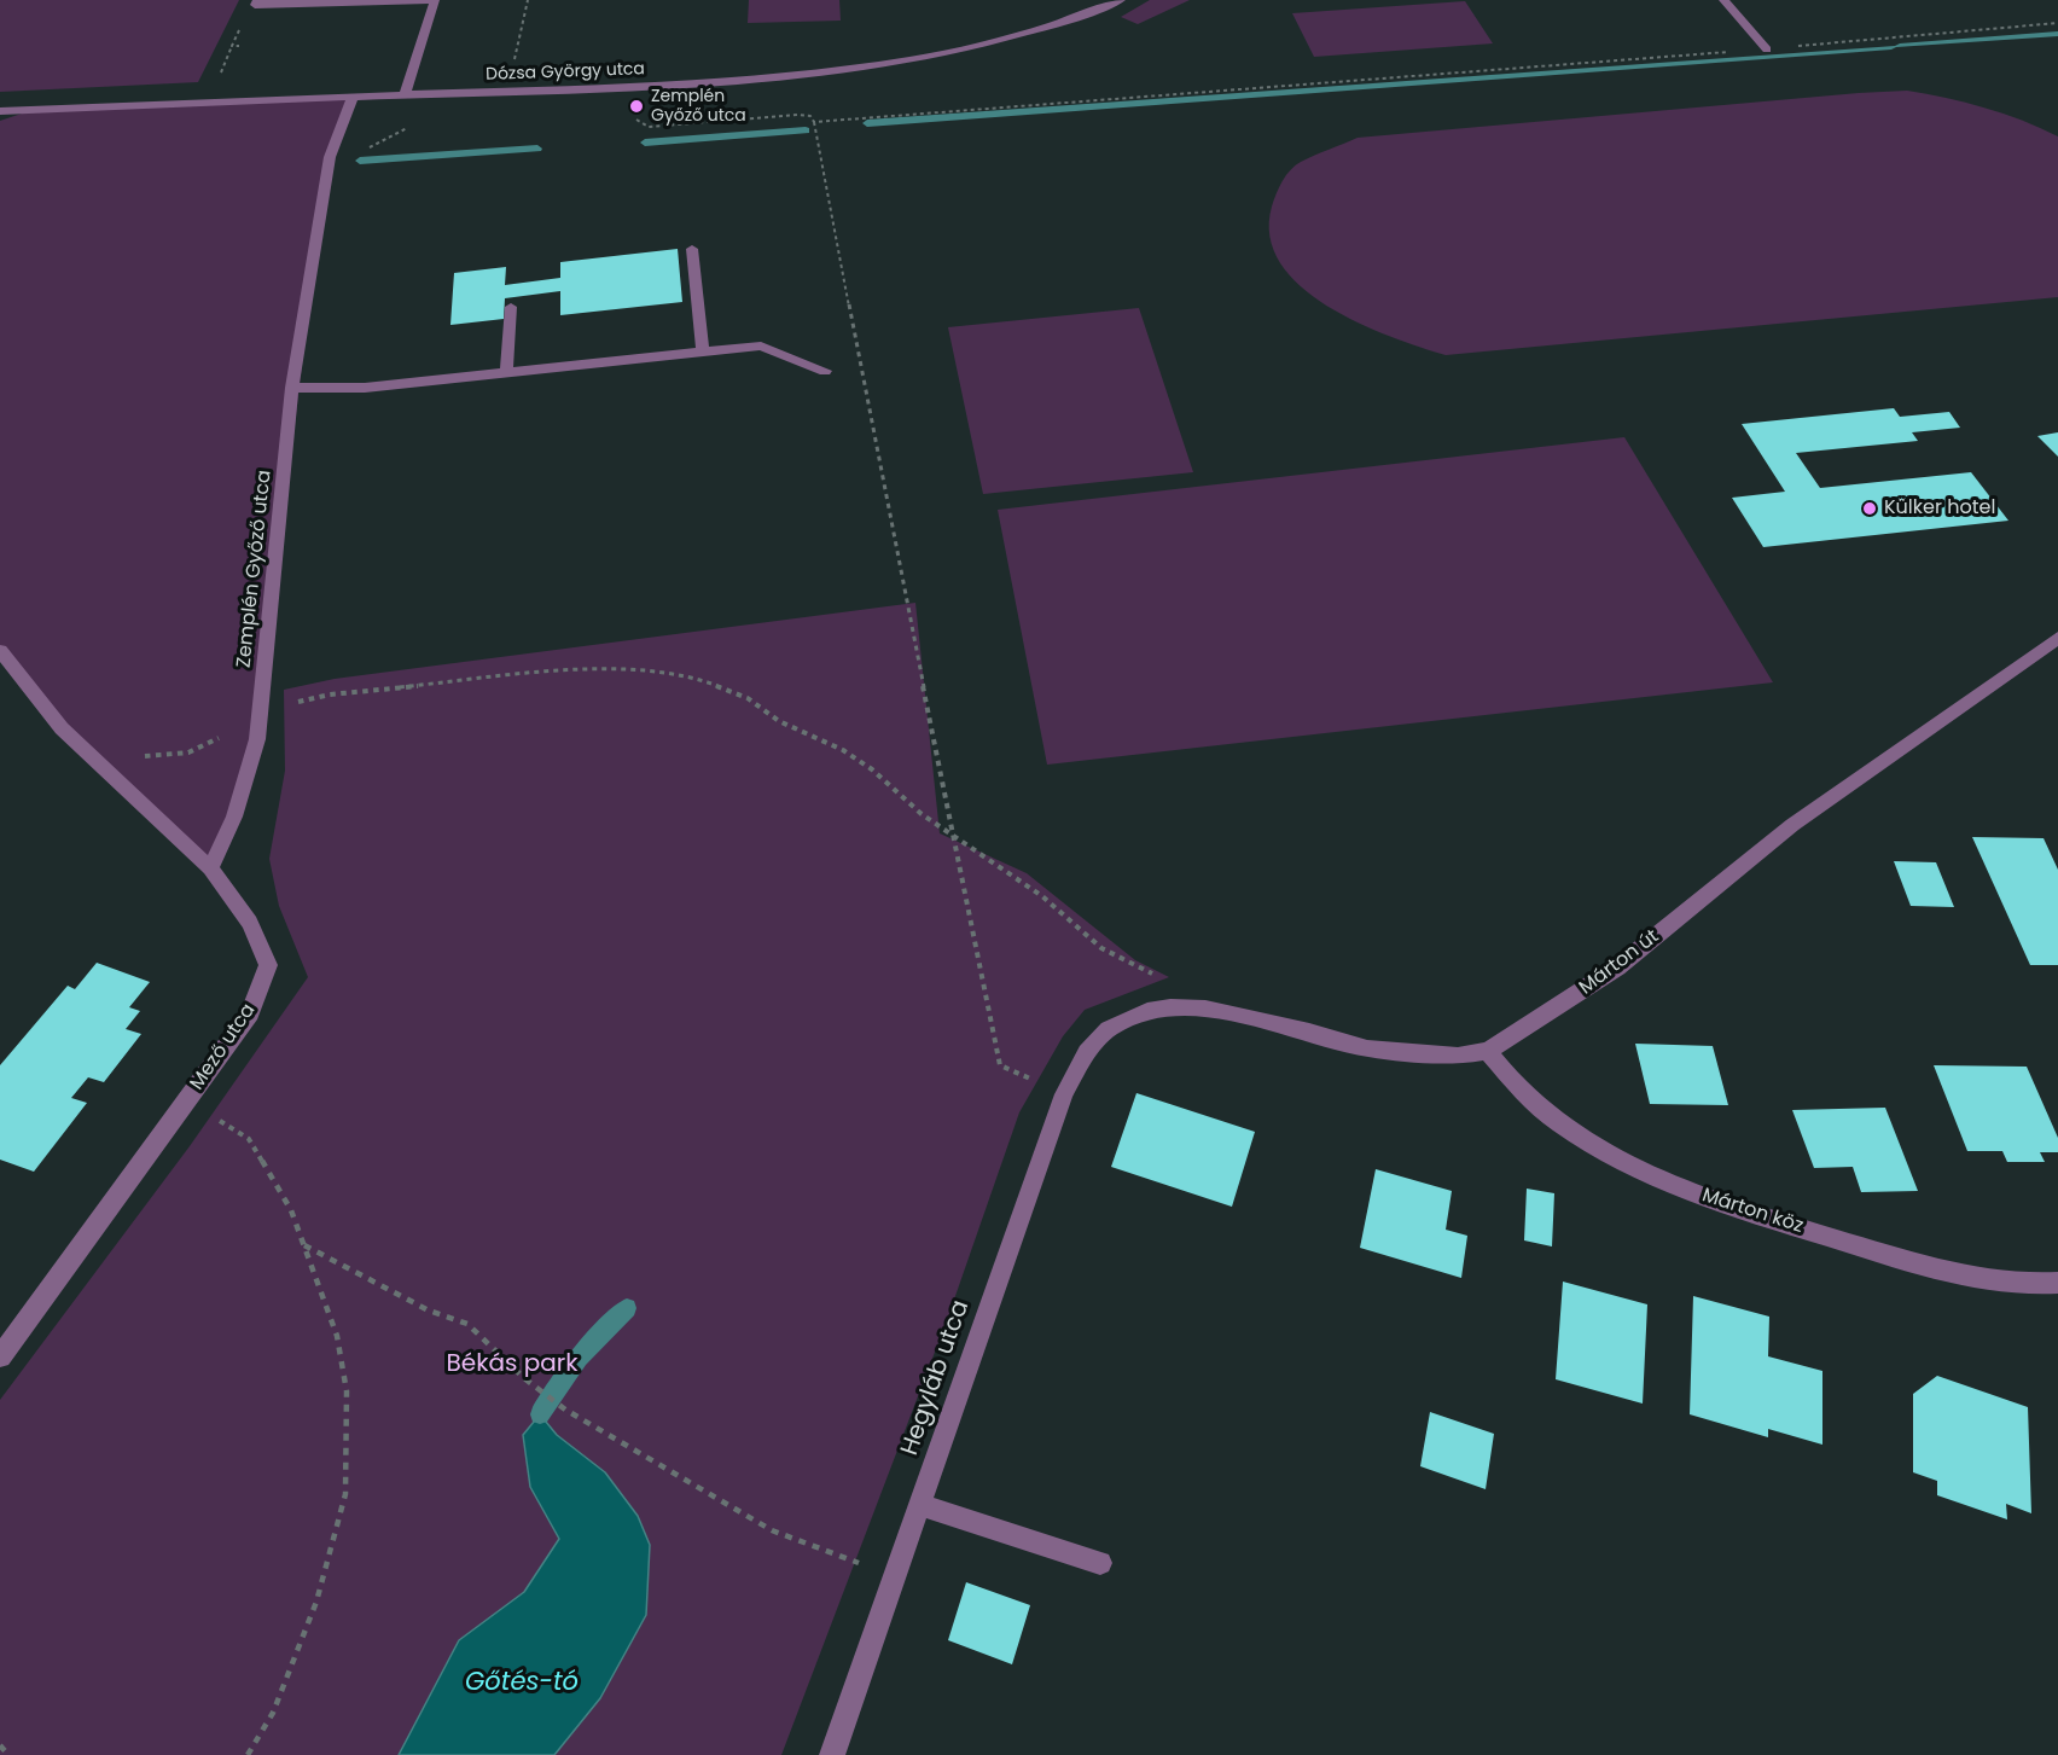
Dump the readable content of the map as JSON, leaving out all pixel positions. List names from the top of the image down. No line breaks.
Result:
{"streets":{"street":["Dózsa György utca","Zemplén Győző utca","Márton út","Mező utca","Márton köz","Hegyláb utca"]},"crossings":[["Dózsa György utca","Zemplén Győző utca"],["Zemplén Győző utca","Mező utca"],["Márton út","Márton köz"],["Márton út","Hegyláb utca"]],"water":["Gőtés-tó"],"parks":["Békás park"],"places":["Zemplén Győző utca","Külker hotel"]}
